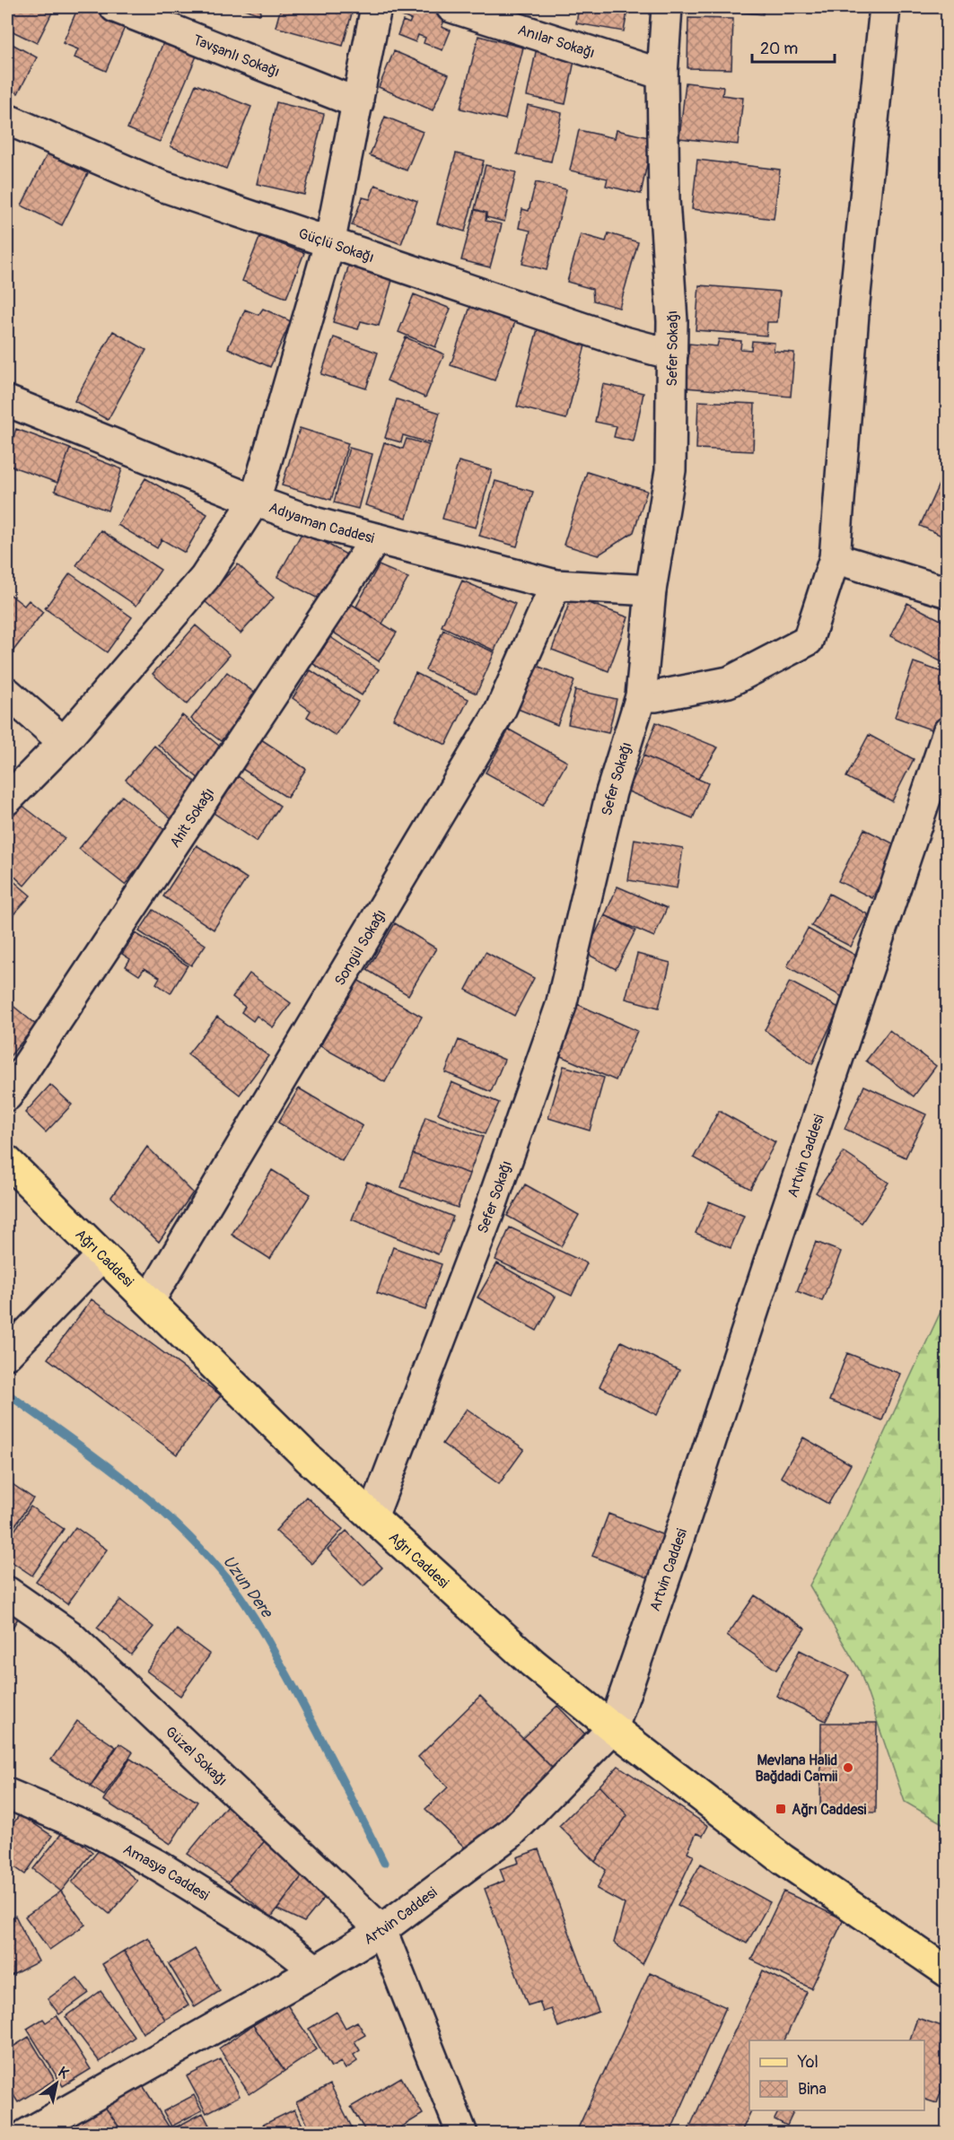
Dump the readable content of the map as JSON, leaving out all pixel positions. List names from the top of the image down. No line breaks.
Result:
{"streets":{"main road":["Ağrı Caddesi"],"street":["Anılar Sokağı","Tavşanlı Sokağı","Güçlü Sokağı","Sefer Sokağı","Adıyaman Caddesi","Ahit Sokağı","Songül Sokağı","Artvin Caddesi","Güzel Sokağı","Amasya Caddesi"]},"crossings":[["Anılar Sokağı","Sefer Sokağı"],["Güçlü Sokağı","Sefer Sokağı"],["Sefer Sokağı","Adıyaman Caddesi"],["Sefer Sokağı","Ağrı Caddesi"],["Adıyaman Caddesi","Ahit Sokağı"],["Adıyaman Caddesi","Songül Sokağı"],["Songül Sokağı","Ağrı Caddesi"],["Artvin Caddesi","Ağrı Caddesi"],["Artvin Caddesi","Güzel Sokağı"],["Artvin Caddesi","Amasya Caddesi"]],"water":["Uzun Dere"],"places":{"other":["Mevlana Halid Bağdadi Camii"],"transit":["Ağrı Caddesi"]},"legend":["Yol","Bina"],"scale_bar":"20 m","north":"top right"}
